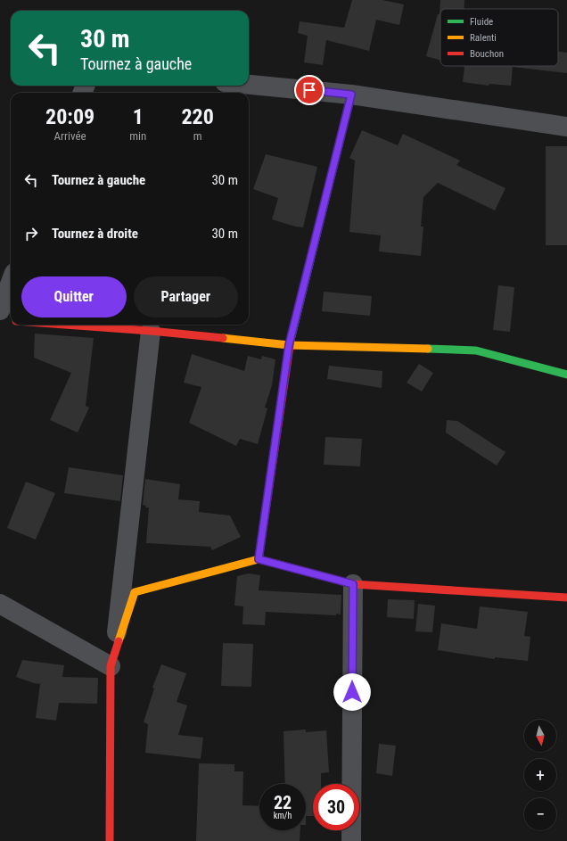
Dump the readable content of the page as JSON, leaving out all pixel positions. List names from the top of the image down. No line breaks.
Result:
{"legend":["Fluide","Ralenti","Bouchon"],"north":"bottom","page":{"turn":["30 m","Tournez à gauche"],"eta":["20:09","Arrivée","1","min","220","m"],"list":[{"name":"Tournez à gauche","value":"30 m"},{"name":"Tournez à droite","value":"30 m"}],"buttons":["Quitter","Partager"],"map_buttons":["+","−"],"speed":"22 km/h","limit":"30"}}
